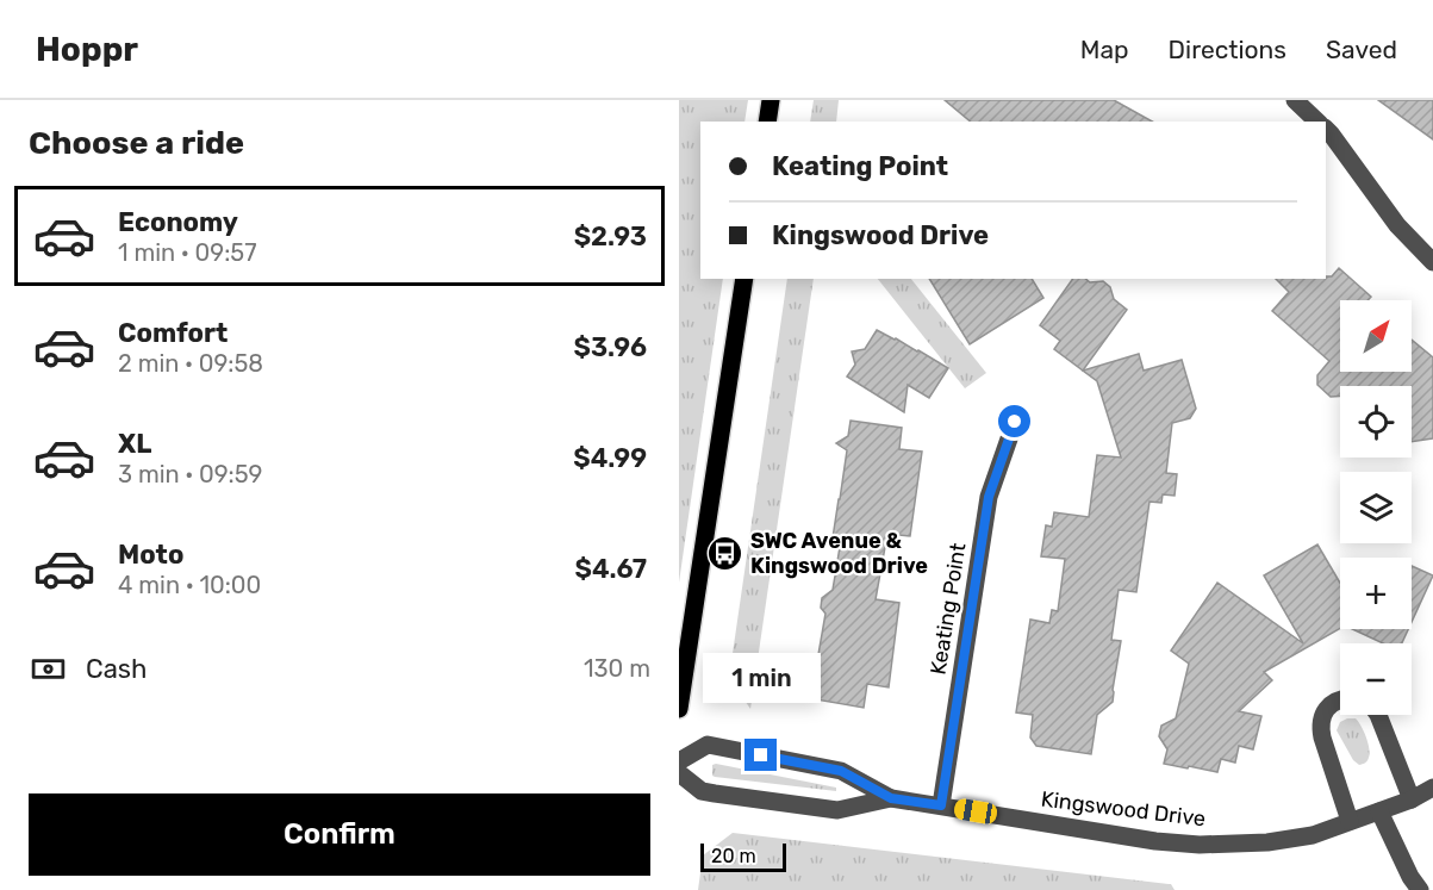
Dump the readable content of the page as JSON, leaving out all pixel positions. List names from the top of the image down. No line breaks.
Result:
{"streets":{"street":["Keating Point","Kingswood Drive"]},"crossings":[["Keating Point","Kingswood Drive"]],"places":{"bus stop":["SWC Avenue & Kingswood Drive"]},"scale_bar":"20 m","north":"top right","page":{"header":"Hoppr","nav":["Map","Directions","Saved"],"heading":"Choose a ride","banner":["Keating Point","Kingswood Drive"],"list":[{"name":"Economy","note":"1 min · 09:57","value":"$2.93"},{"name":"Comfort","note":"2 min · 09:58","value":"$3.96"},{"name":"XL","note":"3 min · 09:59","value":"$4.99"},{"name":"Moto","note":"4 min · 10:00","value":"$4.67"}],"map_buttons":["+","−"],"pay":["Cash","130 m"],"bubble":"1 min","buttons":"Confirm","scale":"20 m"}}
